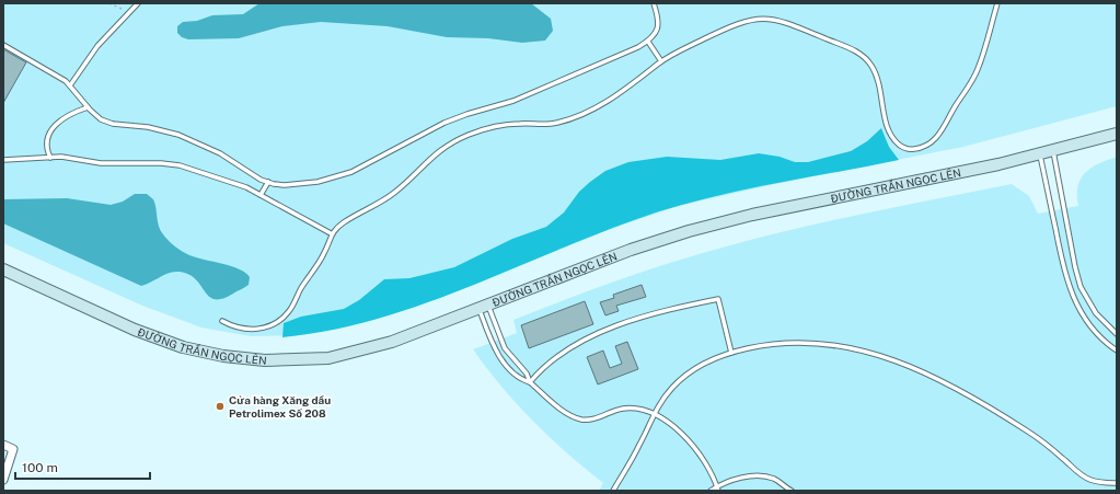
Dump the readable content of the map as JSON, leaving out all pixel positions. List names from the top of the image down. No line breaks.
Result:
{"streets":{"street":["ĐƯỜNG TRẦN NGỌC LÊN"]},"places":["Cửa hàng Xăng dầu Petrolimex Số 208"],"scale_bar":"100 m"}
